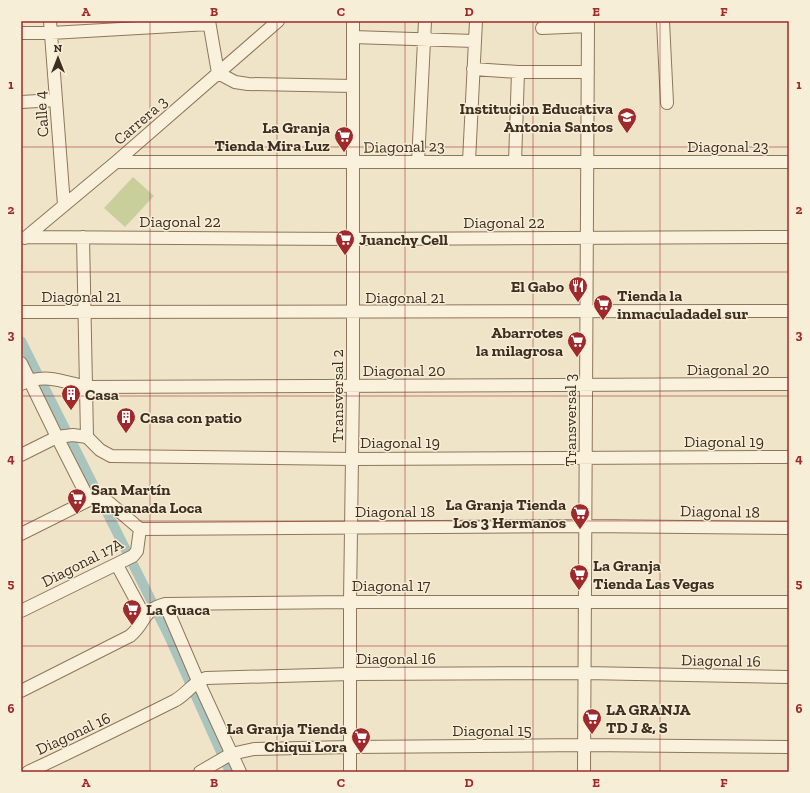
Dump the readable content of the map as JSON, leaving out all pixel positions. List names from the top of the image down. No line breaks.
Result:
{"streets":{"street":["Calle 4","Carrera 3","Diagonal 23","Diagonal 22","Diagonal 21","Diagonal 20","Transversal 2","Transversal 3","Diagonal 19","Diagonal 18","Diagonal 17A","Diagonal 17","Diagonal 16","Diagonal 15"]},"crossings":[["Calle 4","Carrera 3"],["Carrera 3","Diagonal 23"],["Carrera 3","Diagonal 22"],["Diagonal 23","Transversal 2"],["Diagonal 23","Transversal 3"],["Diagonal 22","Transversal 2"],["Diagonal 22","Transversal 3"],["Diagonal 21","Transversal 2"],["Diagonal 21","Transversal 3"],["Diagonal 20","Transversal 2"],["Diagonal 20","Transversal 3"],["Transversal 2","Diagonal 19"],["Transversal 2","Diagonal 18"],["Transversal 2","Diagonal 17"],["Transversal 2","Diagonal 16"],["Transversal 2","Diagonal 15"],["Transversal 3","Diagonal 19"],["Transversal 3","Diagonal 18"],["Transversal 3","Diagonal 17"],["Transversal 3","Diagonal 16"],["Transversal 3","Diagonal 15"],["Diagonal 18","Diagonal 17A"]],"places":{"school or university":["Institucion Educativa Antonia Santos"],"supermarket":["La Granja Tienda Mira Luz","Juanchy Cell","Tienda la inmaculadadel sur","Abarrotes la milagrosa","San Martín Empanada Loca","La Granja Tienda Los 3 Hermanos","La Granja Tienda Las Vegas","La Guaca","LA GRANJA TD J &, S","La Granja Tienda Chiqui Lora"],"restaurant":["El Gabo"],"building":["Casa","Casa con patio"]},"north":"top","grid":{"columns":["A","B","C","D","E","F"],"rows":["1","2","3","4","5","6"]}}
